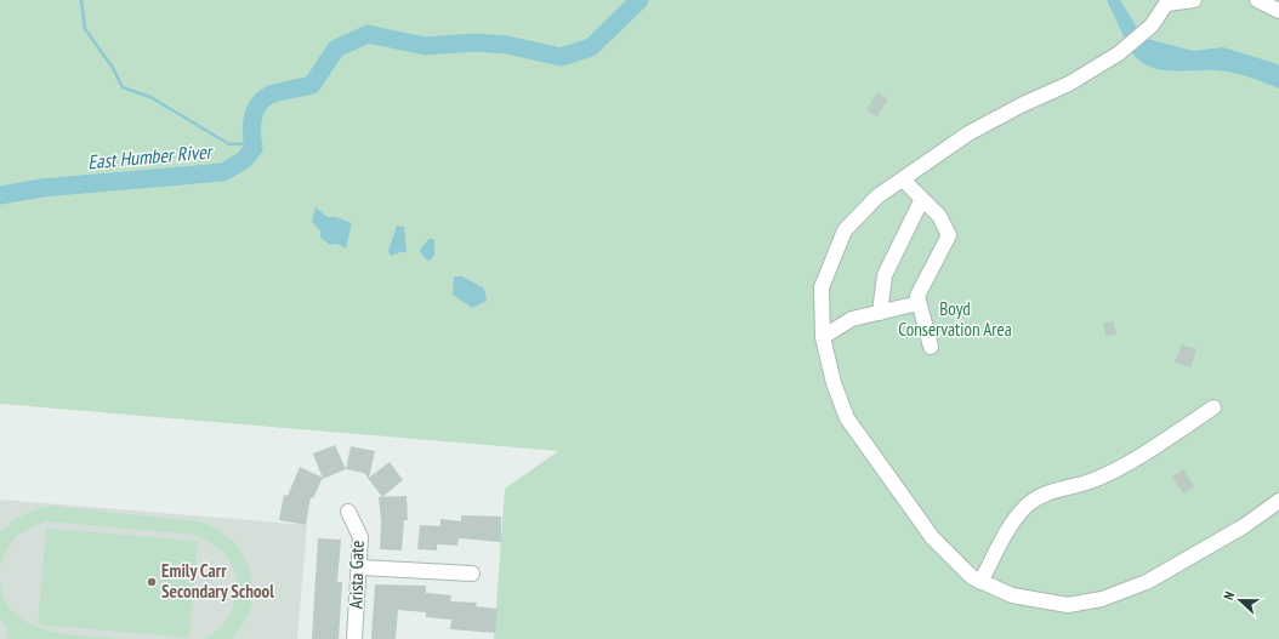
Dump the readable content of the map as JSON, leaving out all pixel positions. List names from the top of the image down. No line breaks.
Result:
{"streets":{"street":["Arista Gate"]},"water":["East Humber River"],"parks":["Boyd Conservation Area"],"places":["Emily Carr Secondary School"],"north":"left"}
